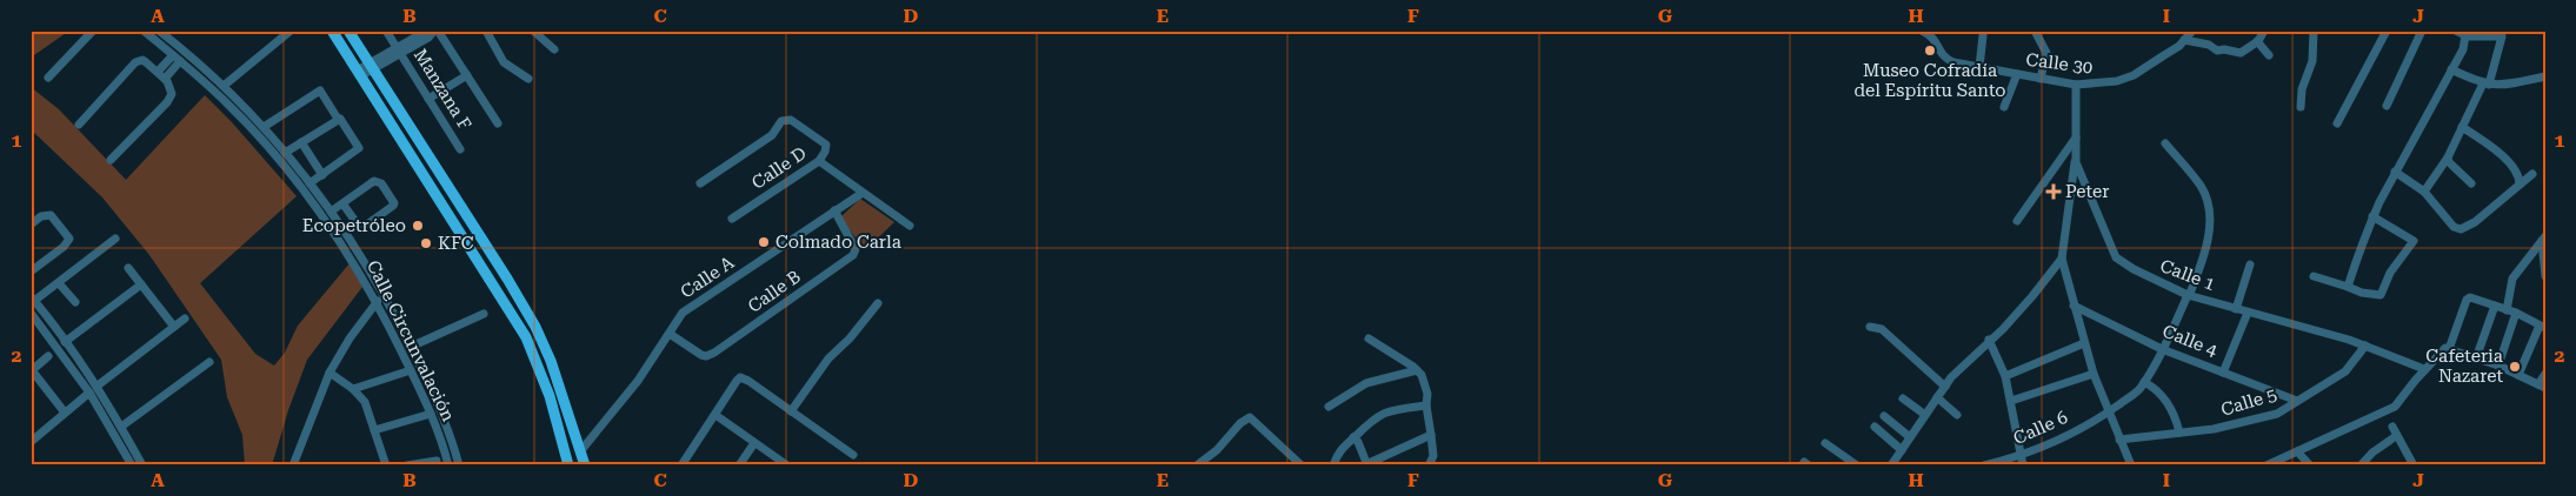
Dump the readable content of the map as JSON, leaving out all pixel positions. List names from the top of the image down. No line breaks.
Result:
{"streets":{"street":["Calle 30","Manzana F","Calle D","Calle 1","Calle A","Calle B","Calle Circunvalación","Calle 4","Calle 5","Calle 6"]},"crossings":[["Calle 30","Calle 1"],["Calle 1","Calle 5"],["Calle 1","Calle 6"],["Calle A","Calle B"],["Calle 4","Calle 5"],["Calle 4","Calle 6"]],"places":{"other":["Museo Cofradía del Espíritu Santo","Ecopetróleo","Colmado Carla","KFC","Cafeteria Nazaret"],"health":["Peter"]},"grid":{"columns":["A","B","C","D","E","F","G","H","I","J"],"rows":["1","2"]}}
